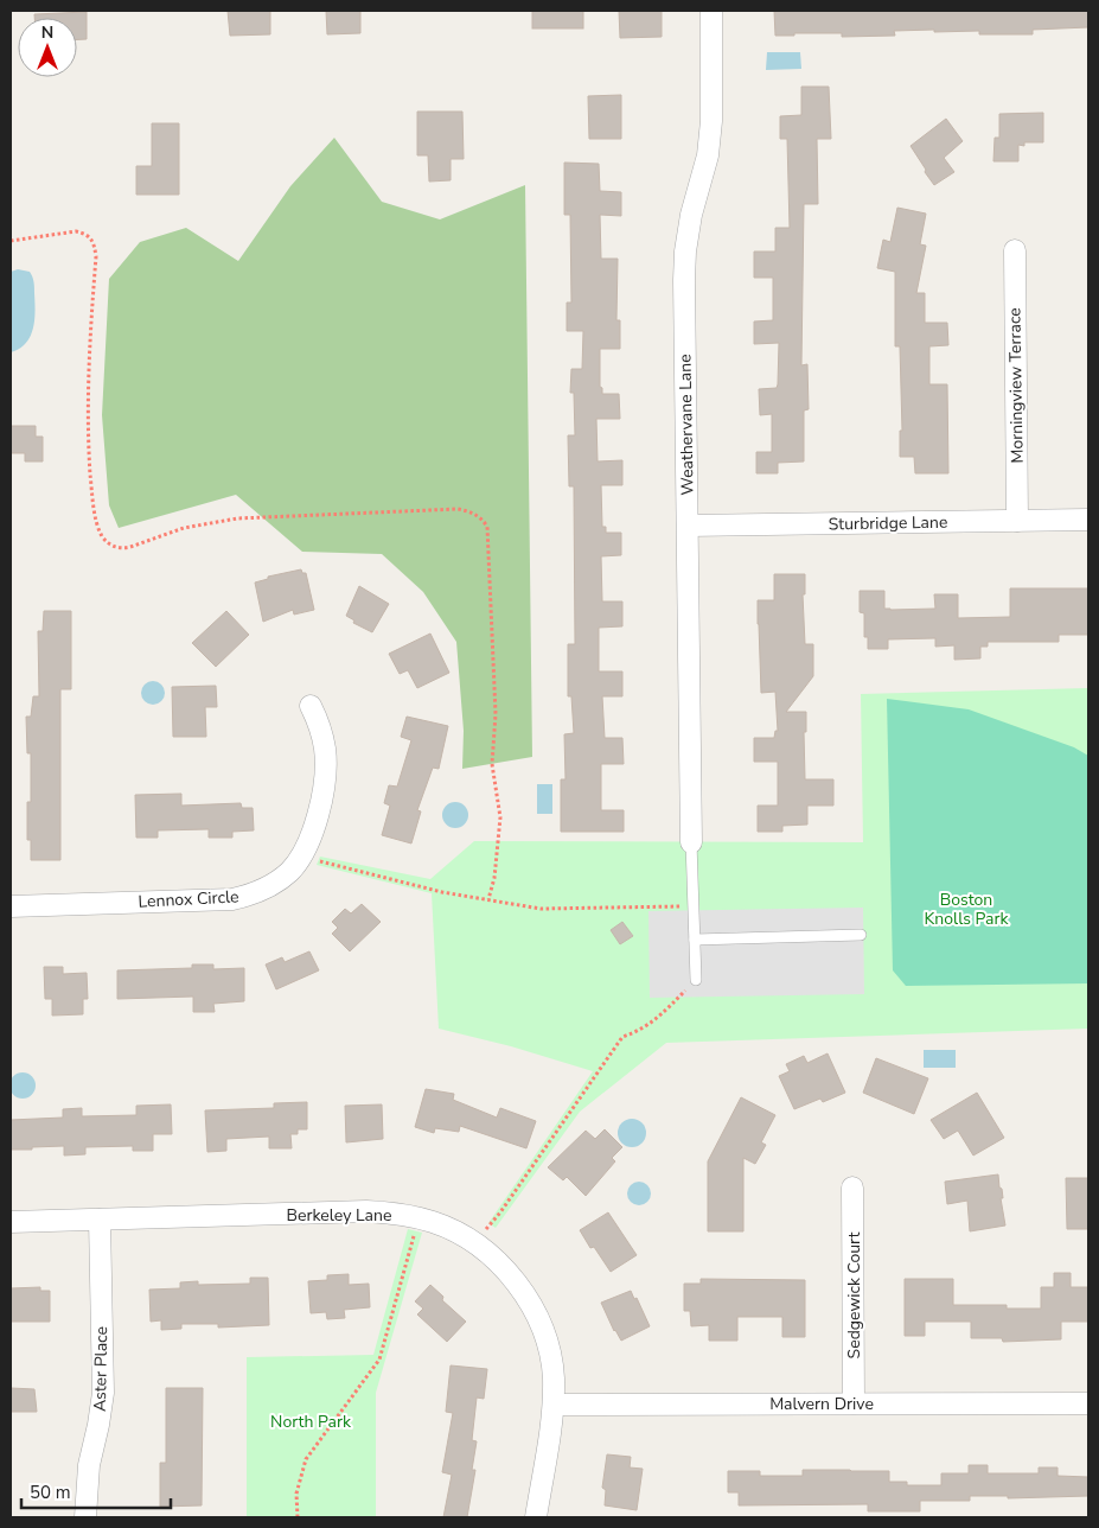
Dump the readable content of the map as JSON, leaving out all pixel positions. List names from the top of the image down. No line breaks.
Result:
{"streets":{"street":["Morningview Terrace","Weathervane Lane","Sturbridge Lane","Lennox Circle","Berkeley Lane","Sedgewick Court","Aster Place","Malvern Drive"]},"crossings":[["Morningview Terrace","Sturbridge Lane"],["Weathervane Lane","Sturbridge Lane"],["Berkeley Lane","Aster Place"],["Berkeley Lane","Malvern Drive"],["Sedgewick Court","Malvern Drive"]],"parks":["Boston Knolls Park","North Park"],"scale_bar":"50 m","north":"top"}
